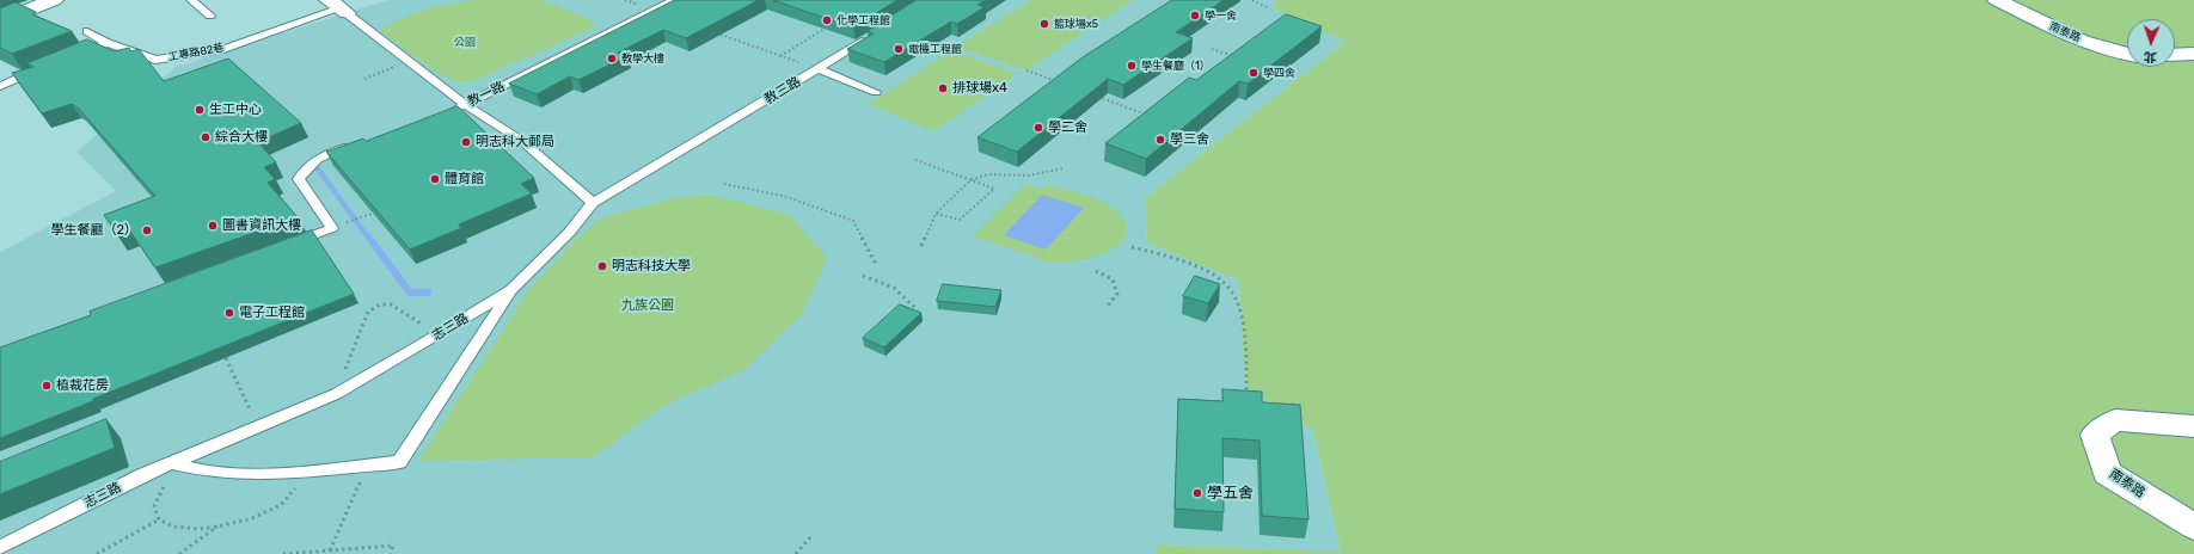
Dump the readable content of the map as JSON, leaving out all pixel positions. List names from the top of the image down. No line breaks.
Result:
{"streets":{"street":["南泰路"],"lane":["工專路82巷","教三路","教一路","志三路"]},"crossings":[["教三路","志三路"]],"parks":["公園","九族公園"],"places":["學一舍","化學工程館","籃球場x5","電機工程館","教學大樓","學生餐廳（1）","學四舍","排球場x4","生工中心","學二舍","綜合大樓","學三舍","明志科大郵局","體育館","圖書資訊大樓","學生餐廳（2）","明志科技大學","電子工程館","植裁花房","學五舍"],"north":"bottom"}
